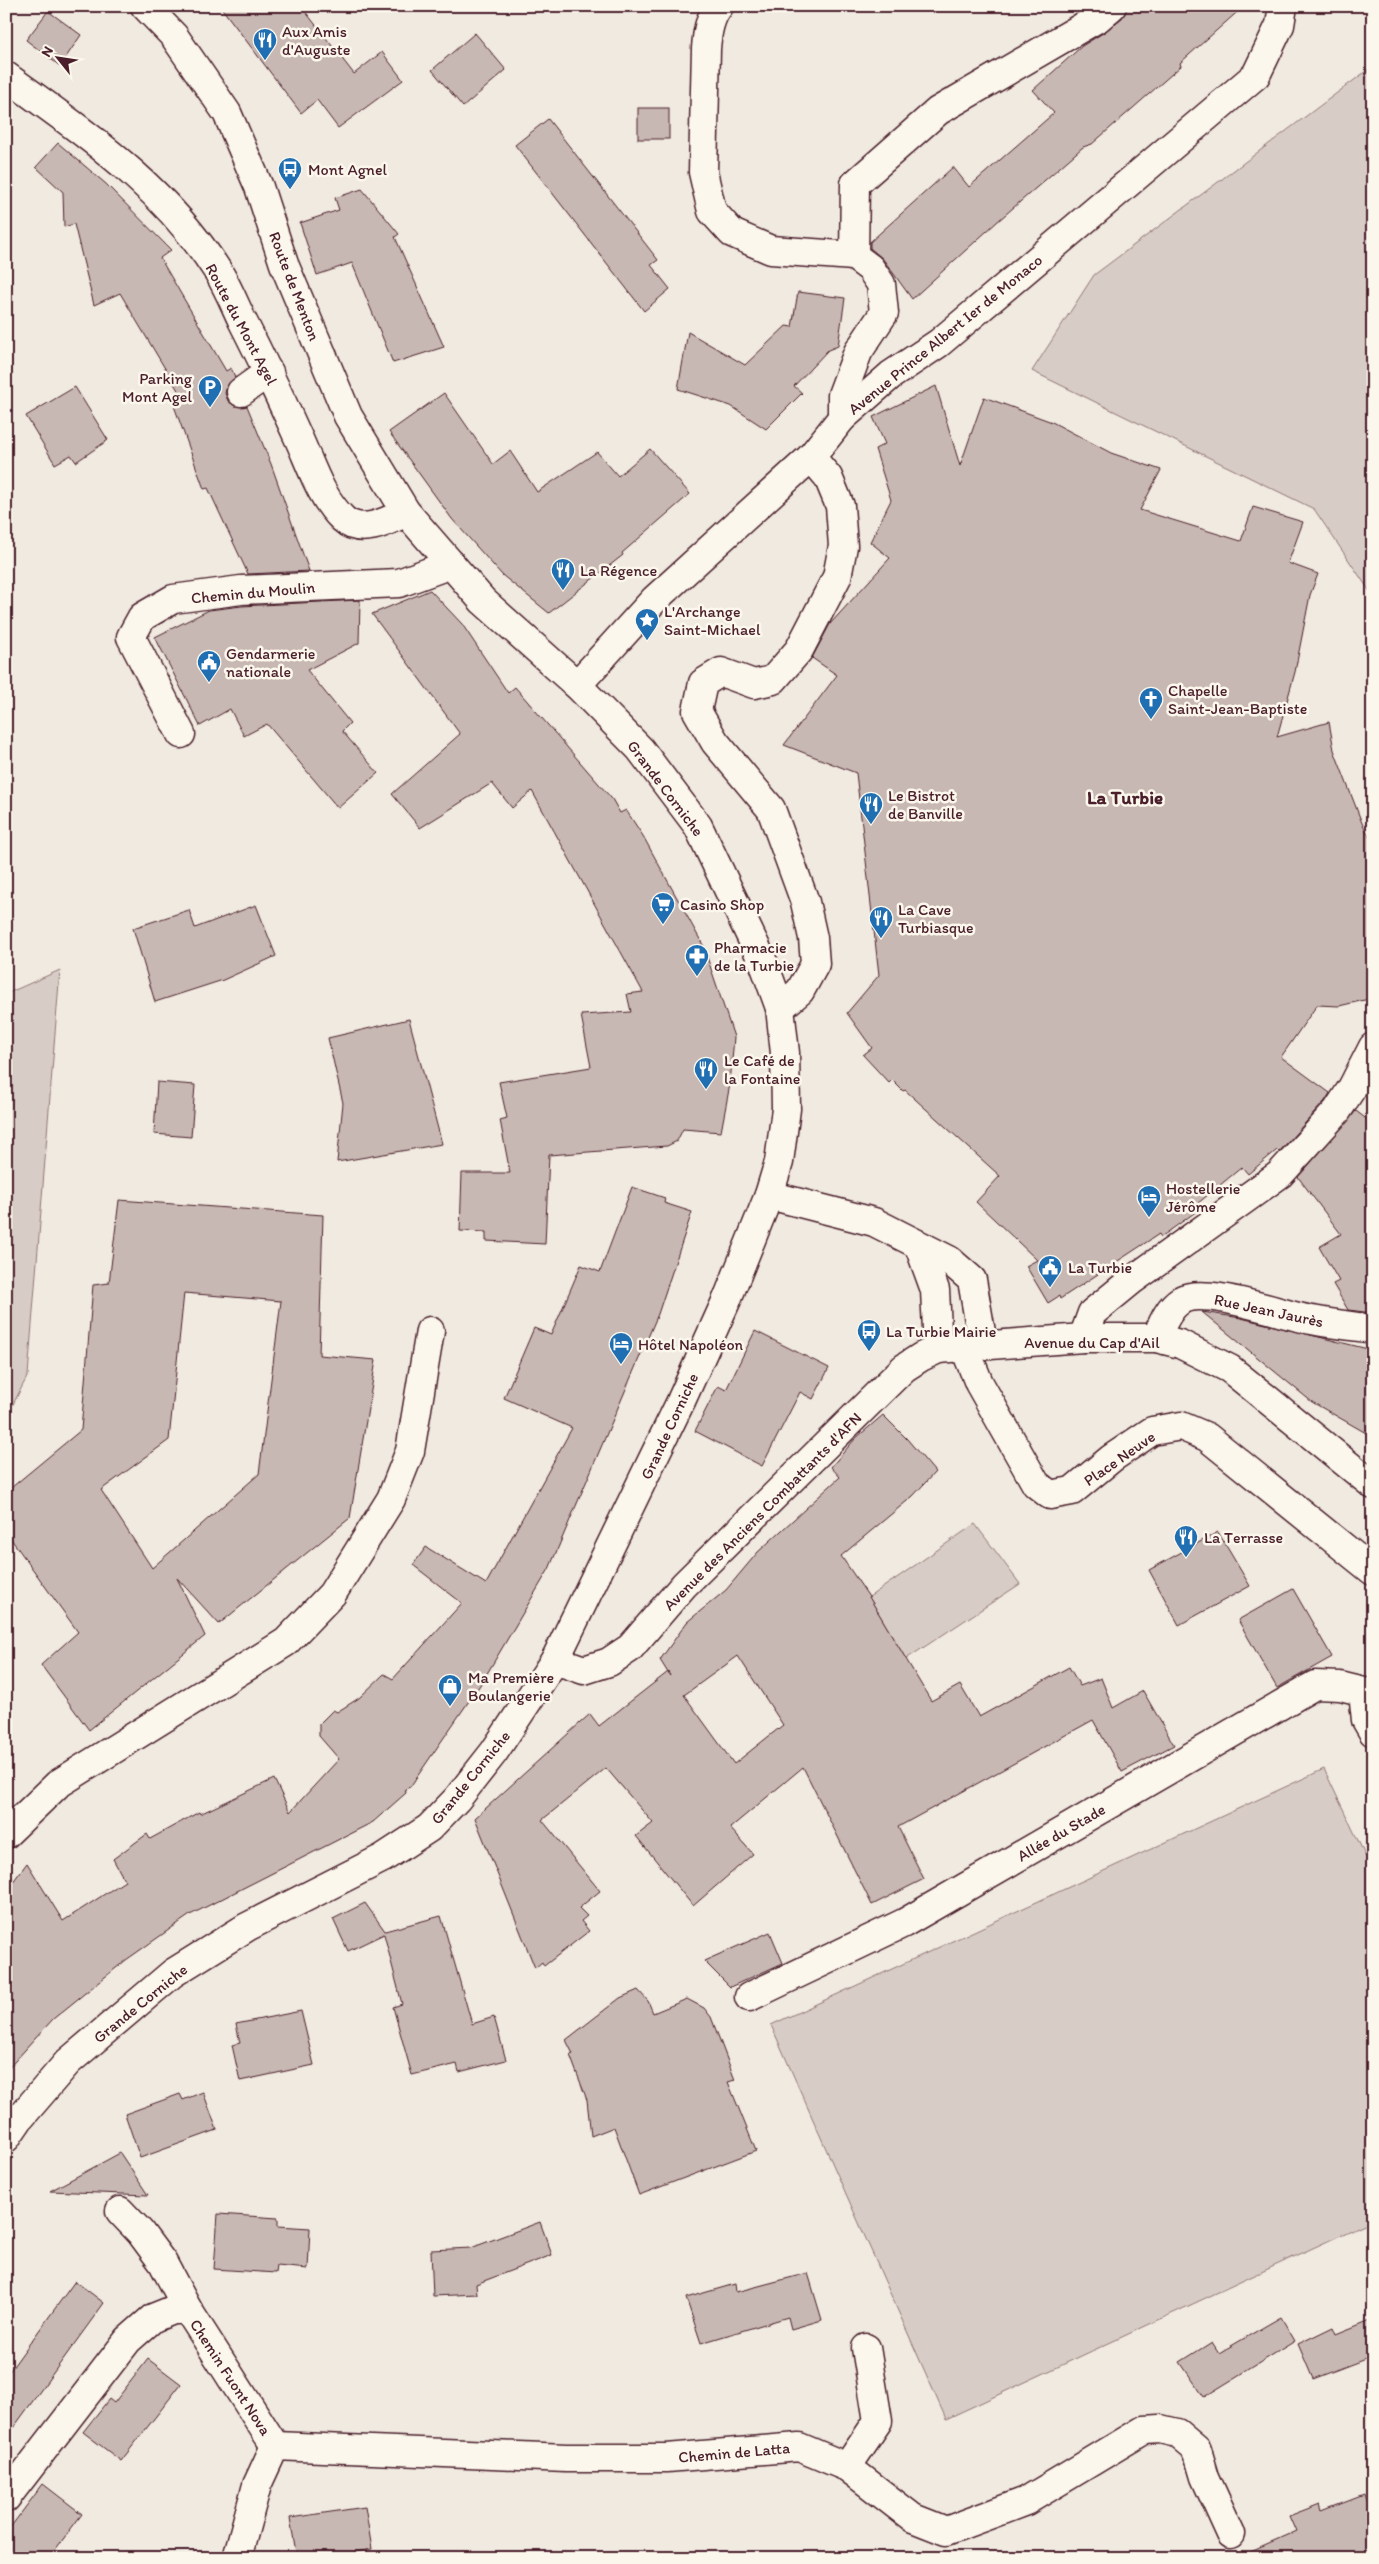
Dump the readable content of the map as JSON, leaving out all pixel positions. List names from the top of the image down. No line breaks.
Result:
{"streets":{"street":["Route de Menton","Route du Mont Agel","Avenue Prince Albert Ier de Monaco","Chemin du Moulin","Grande Corniche","Rue Jean Jaurès","Avenue du Cap d'Ail","Place Neuve","Avenue des Anciens Combattants d'AFN","Allée du Stade","Chemin Fuont Nova","Chemin de Latta"]},"crossings":[["Route de Menton","Route du Mont Agel"],["Route de Menton","Chemin du Moulin"],["Route de Menton","Grande Corniche"],["Avenue Prince Albert Ier de Monaco","Grande Corniche"],["Chemin du Moulin","Grande Corniche"],["Grande Corniche","Avenue des Anciens Combattants d'AFN"],["Rue Jean Jaurès","Avenue du Cap d'Ail"],["Avenue du Cap d'Ail","Place Neuve"],["Avenue du Cap d'Ail","Avenue des Anciens Combattants d'AFN"],["Place Neuve","Avenue des Anciens Combattants d'AFN"],["Chemin Fuont Nova","Chemin de Latta"]],"districts":["La Turbie"],"places":{"restaurant":["Aux Amis d'Auguste","La Régence","Le Bistrot de Banville","La Cave Turbiasque","Le Café de la Fontaine","La Terrasse"],"bus stop":["Mont Agnel","La Turbie Mairie"],"parking":["Parking Mont Agel"],"place":["L'Archange Saint-Michael"],"public building":["Gendarmerie nationale","La Turbie"],"church":["Chapelle Saint-Jean-Baptiste"],"supermarket":["Casino Shop"],"pharmacy":["Pharmacie de la Turbie"],"hotel":["Hostellerie Jérôme","Hôtel Napoléon"],"shop":["Ma Première Boulangerie"]},"north":"top left"}
